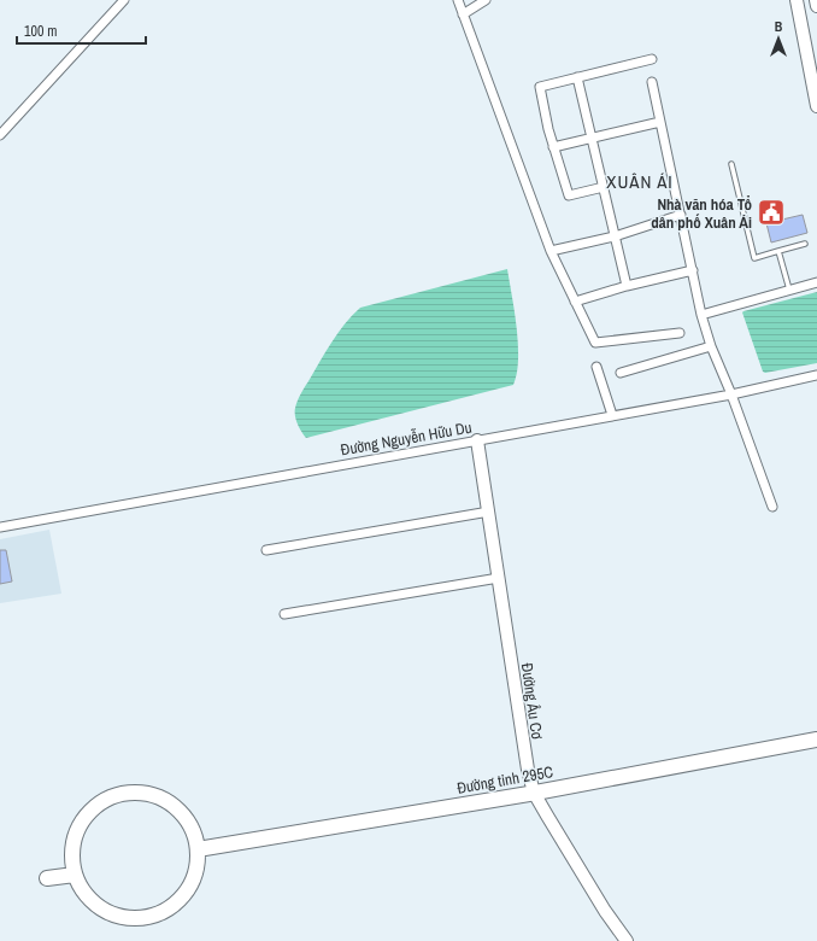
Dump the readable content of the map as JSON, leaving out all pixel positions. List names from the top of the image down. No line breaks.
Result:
{"streets":{"main road":["Đường Âu Cơ","Đường tỉnh 295C"],"street":["Đường Nguyễn Hữu Du"]},"crossings":[["Đường Nguyễn Hữu Du","Đường Âu Cơ"],["Đường Âu Cơ","Đường tỉnh 295C"]],"districts":["XUÂN ÁI"],"places":{"public building":["Nhà văn hóa Tổ dân phố Xuân Ái"]},"scale_bar":"100 m","north":"top"}
